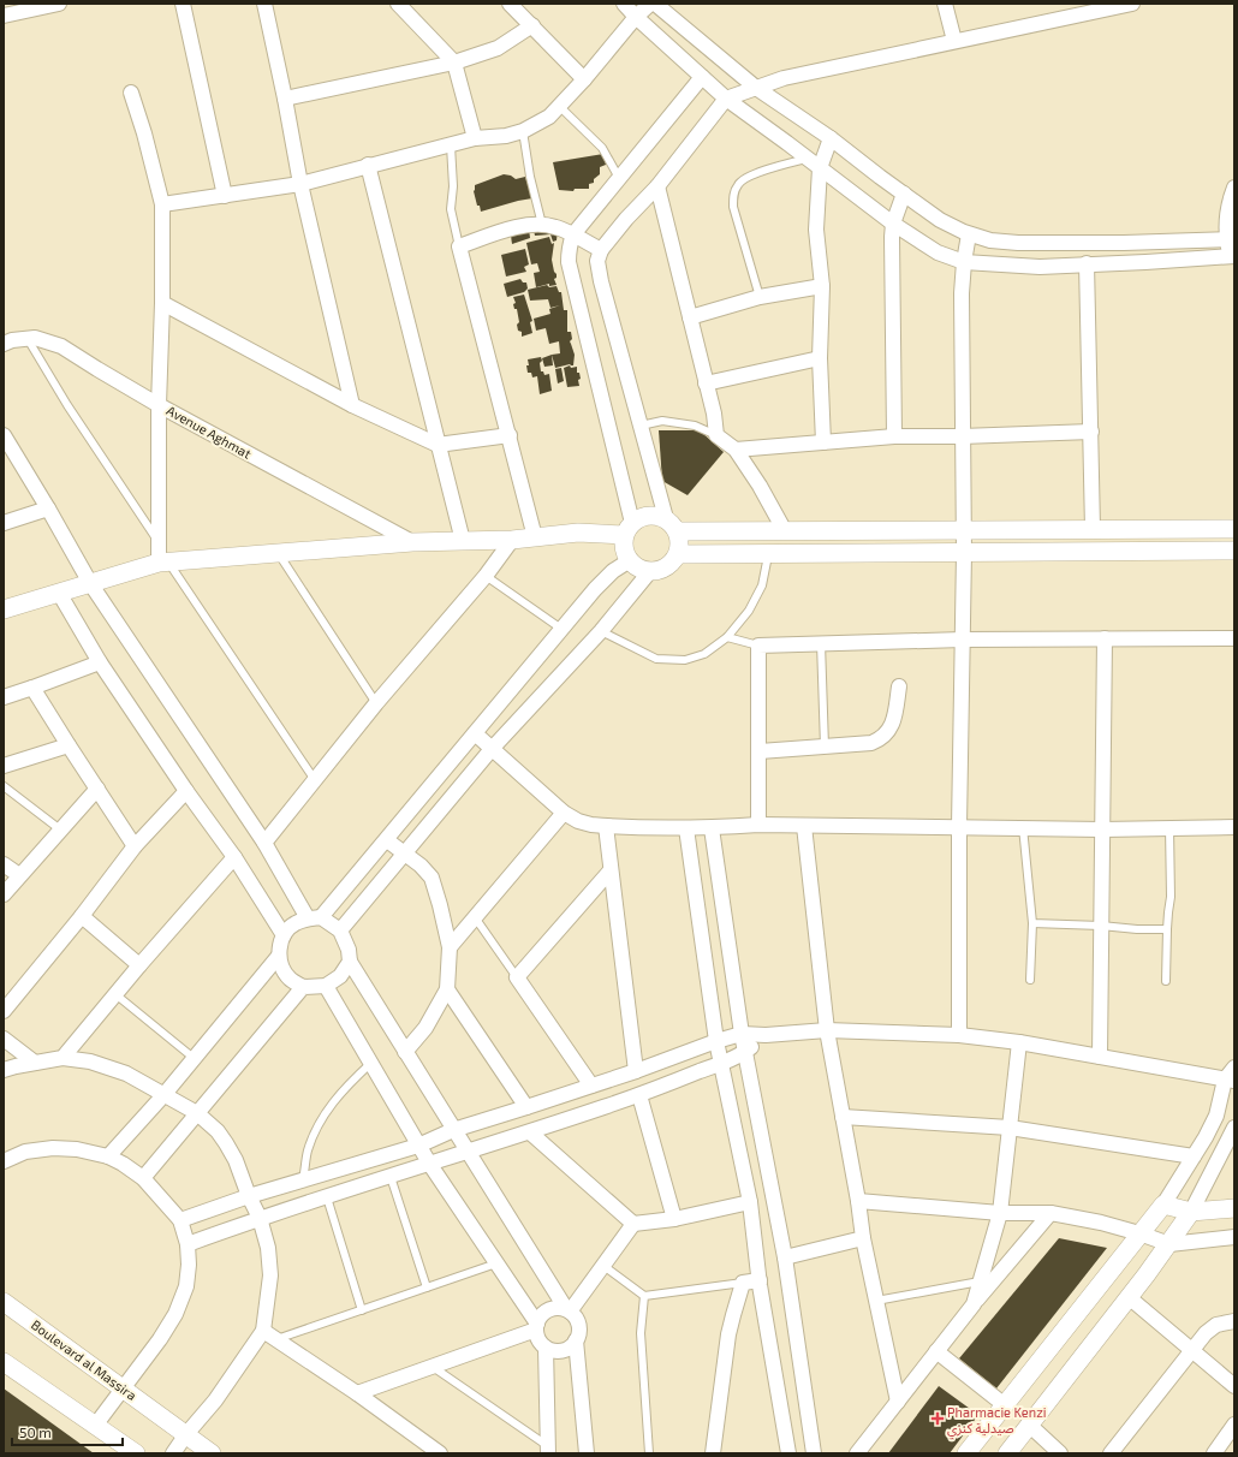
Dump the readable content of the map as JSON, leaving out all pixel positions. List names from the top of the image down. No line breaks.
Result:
{"streets":{"street":["Avenue Aghmat","Boulevard al Massira"]},"places":{"health":["Pharmacie Kenzi صيدلية كنزي"]},"scale_bar":"50 m"}
